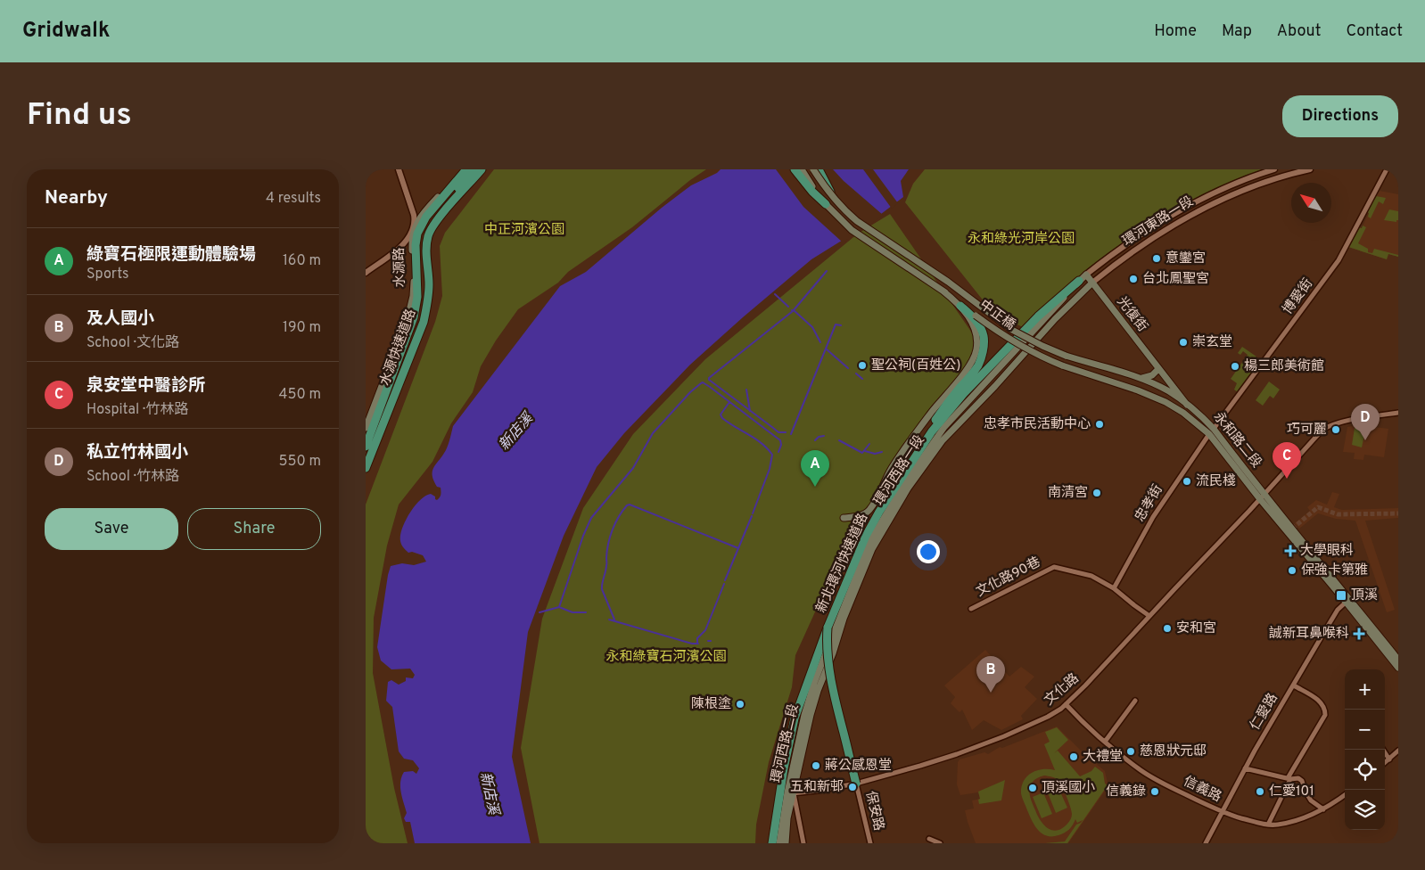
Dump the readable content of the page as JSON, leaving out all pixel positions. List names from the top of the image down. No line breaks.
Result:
{"streets":{"highway":["水源快速道路","新北環河快速道路"],"main road":["環河東路一段","水源路","光復街","中正橋","永和路二段","環河西路一段","環河西路二段"],"street":["博愛街","忠孝街","文化路90巷","文化路","仁愛路","信義路","保安路"]},"crossings":[["環河東路一段","光復街"],["環河東路一段","環河西路一段"],["環河東路一段","新北環河快速道路"],["水源路","水源快速道路"],["博愛街","中正橋"],["博愛街","永和路二段"],["博愛街","忠孝街"],["光復街","中正橋"],["光復街","永和路二段"],["中正橋","永和路二段"],["中正橋","忠孝街"],["永和路二段","忠孝街"],["永和路二段","文化路"],["永和路二段","仁愛路"],["環河西路一段","環河西路二段"],["忠孝街","文化路90巷"],["文化路90巷","文化路"],["文化路","環河西路二段"],["文化路","信義路"],["文化路","保安路"],["仁愛路","信義路"]],"water":["新店溪"],"parks":["中正河濱公園","永和綠光河岸公園","永和綠寶石河濱公園"],"places":{"other":["意鑾宮","台北鳳聖宮","崇玄堂","聖公祠(百姓公)","楊三郎美術館","忠孝市民活動中心","巧可麗","流民棧","南清宮","保強卡第雅","安和宮","陳根塗","慈恩狀元邸","大禮堂","蔣公感恩堂","五和新邨","頂溪國小","信義錄","仁愛101"],"health":["大學眼科","誠新耳鼻喉科"],"transit":["頂溪"]},"north":"top left","page":{"header":"Gridwalk","nav":["Home","Map","About","Contact"],"buttons":["Directions",["Save","Share"]],"title":"Find us","heading":["Nearby","4 results"],"list":[{"mark":"A","name":"綠寶石極限運動體驗場","note":"Sports","value":"160 m"},{"mark":"B","name":"及人國小","note":"School · 文化路","value":"190 m"},{"mark":"C","name":"泉安堂中醫診所","note":"Hospital · 竹林路","value":"450 m"},{"mark":"D","name":"私立竹林國小","note":"School · 竹林路","value":"550 m"}],"pins":["D","C","A","B"],"map_buttons":["+","−"]}}
